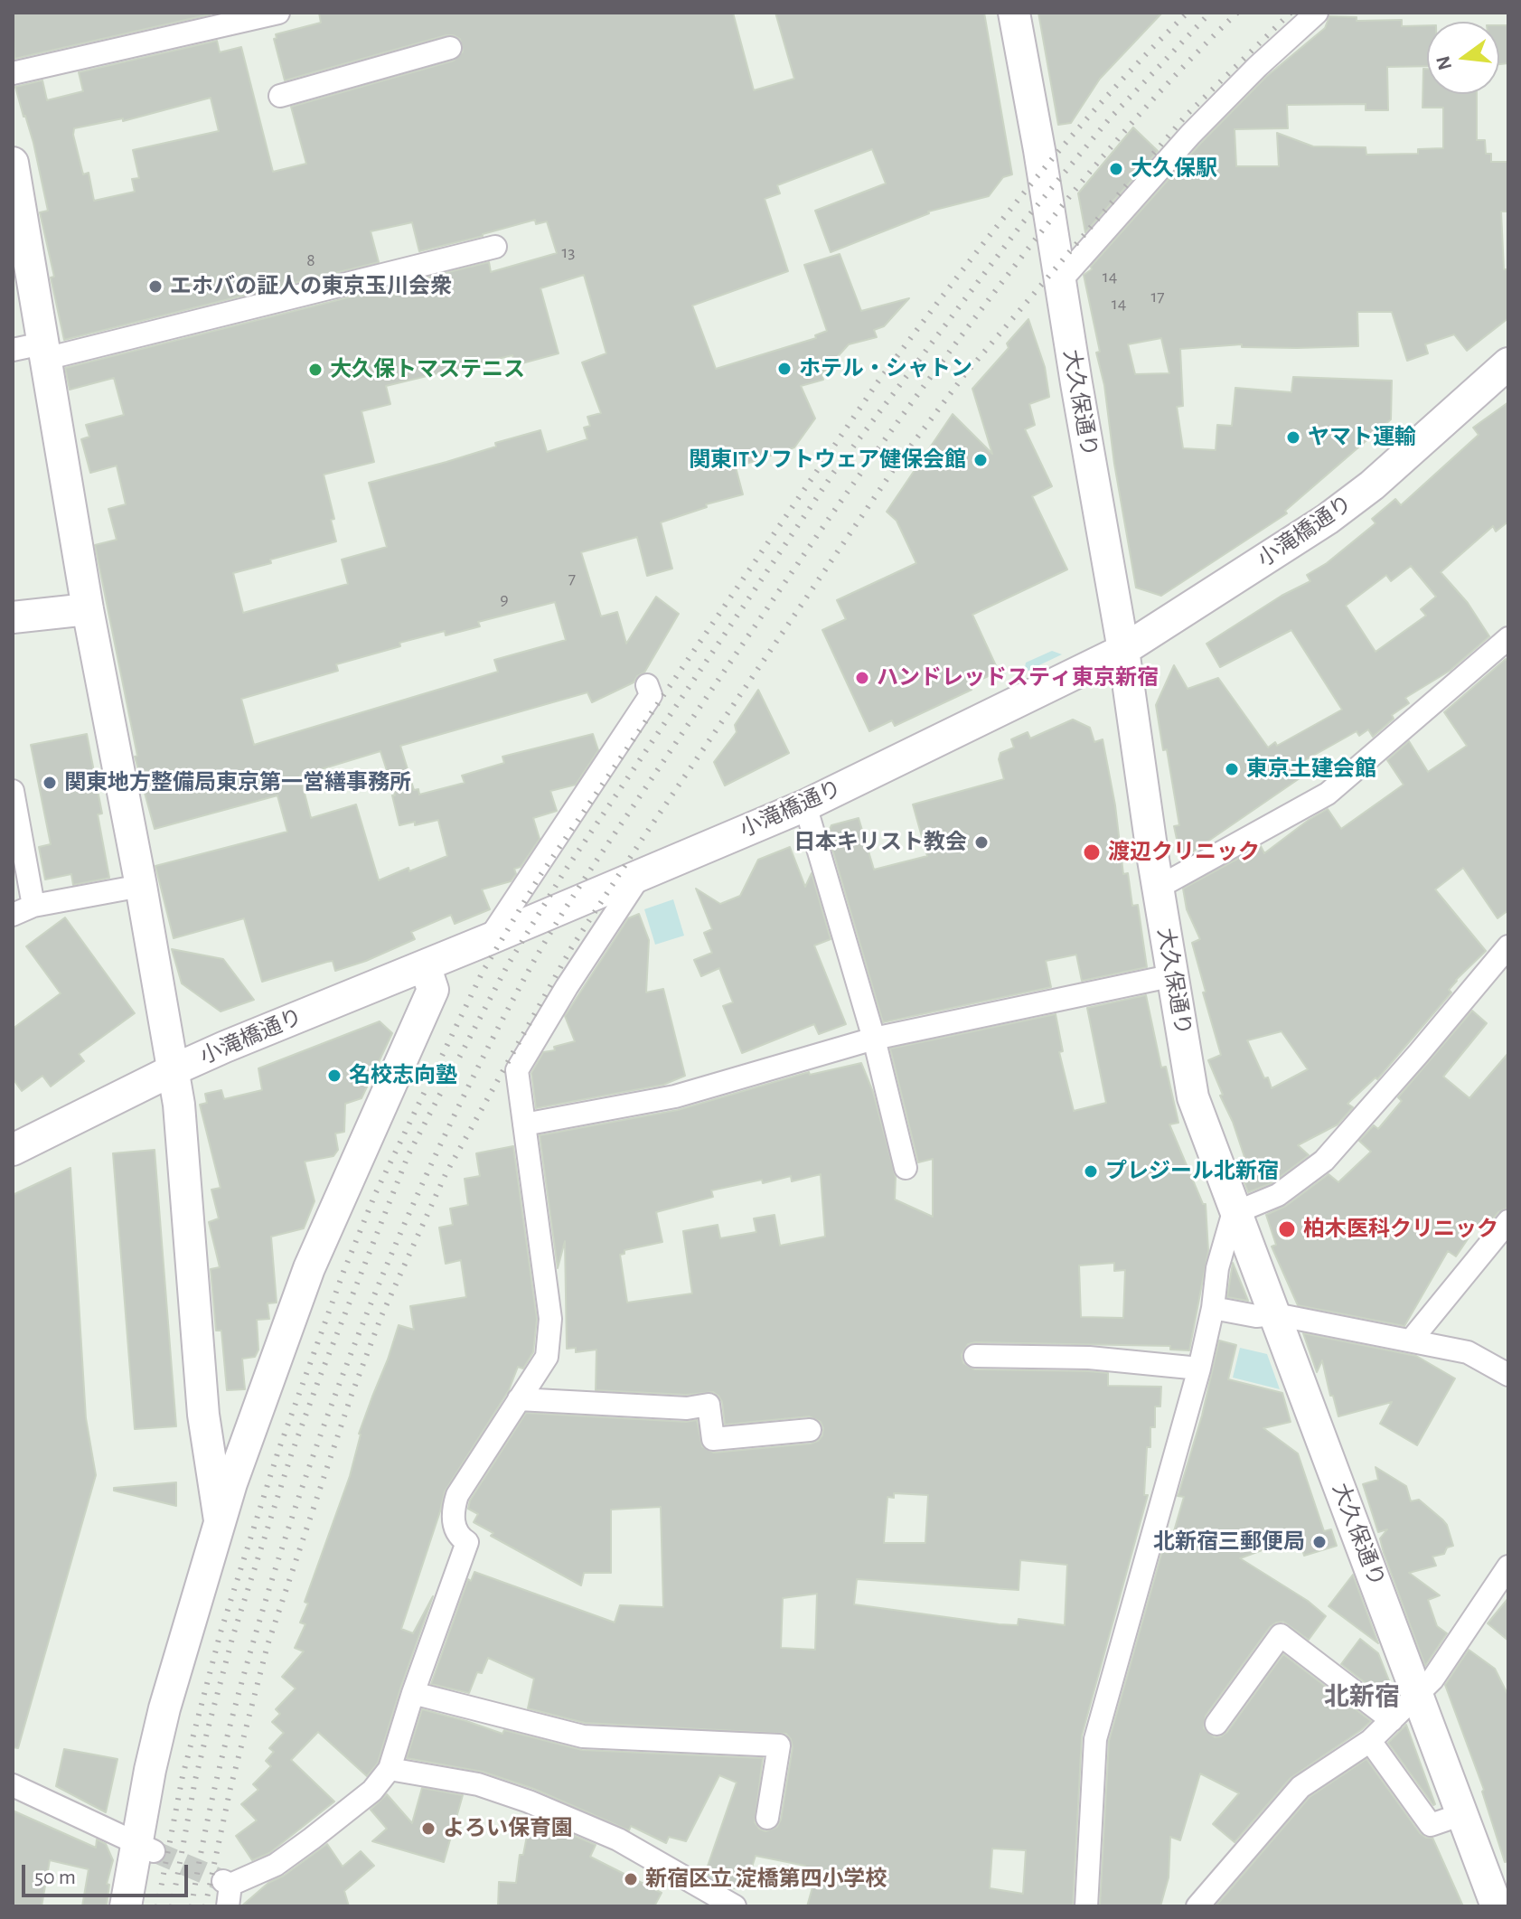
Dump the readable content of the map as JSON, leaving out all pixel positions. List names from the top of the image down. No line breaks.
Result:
{"streets":{"street":["大久保通り","小滝橋通り"]},"crossings":[["大久保通り","小滝橋通り"]],"districts":["北新宿"],"places":["大久保駅","エホバの証人の東京玉川会衆","ホテル・シャトン","大久保トマステニス","ヤマト運輸","関東ITソフトウェア健保会館","ハンドレッドスティ東京新宿","東京土建会館","関東地方整備局東京第一営繕事務所","日本キリスト教会","渡辺クリニック","名校志向塾","プレジール北新宿","柏木医科クリニック","北新宿三郵便局","よろい保育園","新宿区立 淀橋第四小学校"],"house_numbers":["13","8","14","17","14","7","9"],"scale_bar":"50 m","north":"left"}
